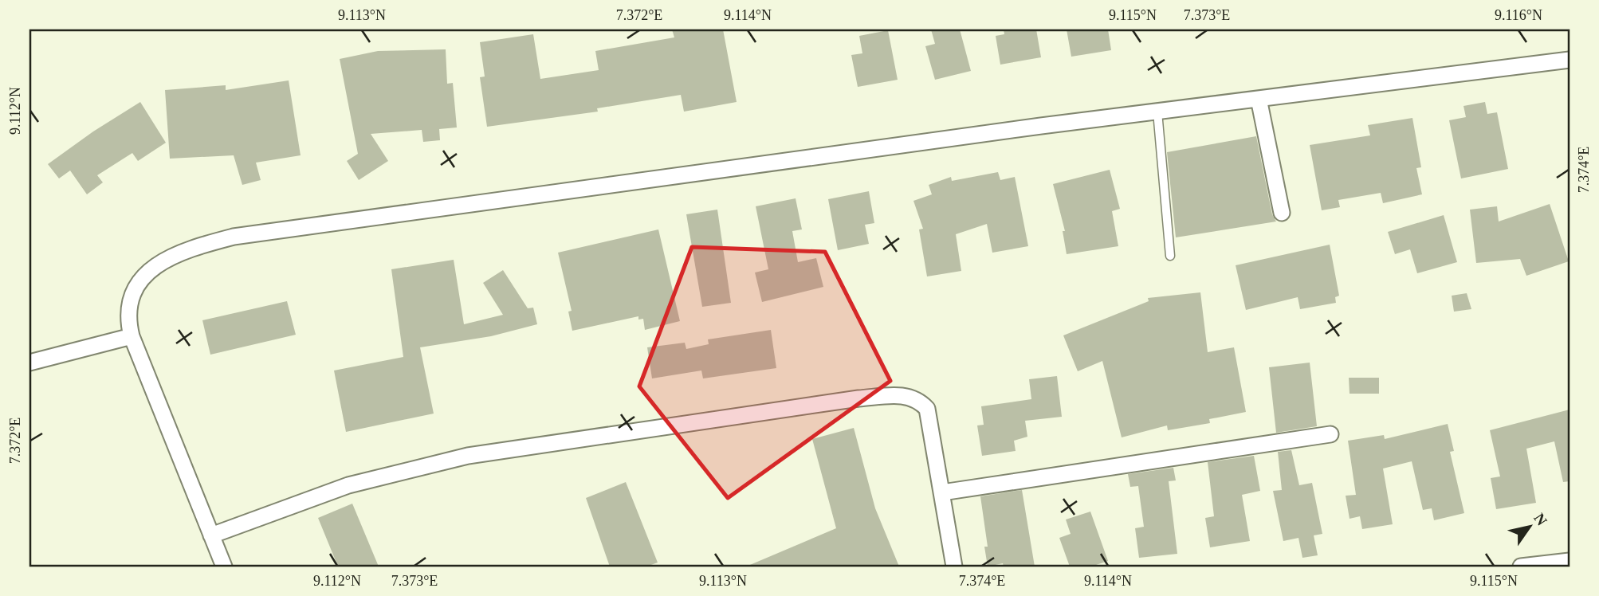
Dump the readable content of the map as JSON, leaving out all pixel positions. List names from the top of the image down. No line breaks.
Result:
{"north":"top right","coordinates":["9.113°N","7.372°E","9.114°N","9.115°N","7.373°E","9.116°N","9.112°N","7.374°E"]}
